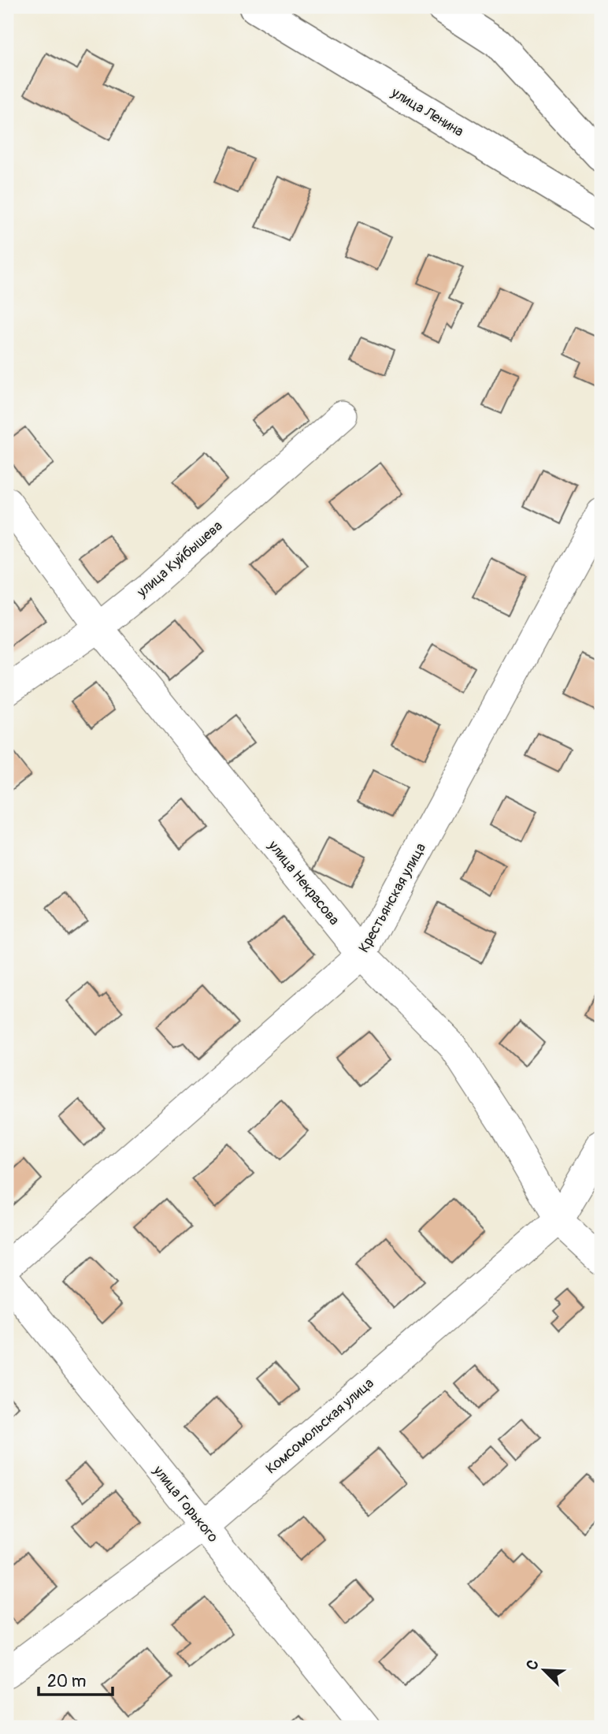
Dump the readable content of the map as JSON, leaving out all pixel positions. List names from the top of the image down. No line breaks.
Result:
{"streets":{"main road":["улица Ленина"],"street":["улица Куйбышева","улица Некрасова","Крестьянская улица","Комсомольская улица","улица Горького"]},"crossings":[["улица Куйбышева","улица Некрасова"],["улица Некрасова","Крестьянская улица"],["улица Некрасова","Комсомольская улица"],["Комсомольская улица","улица Горького"]],"scale_bar":"20 m","north":"top left"}
